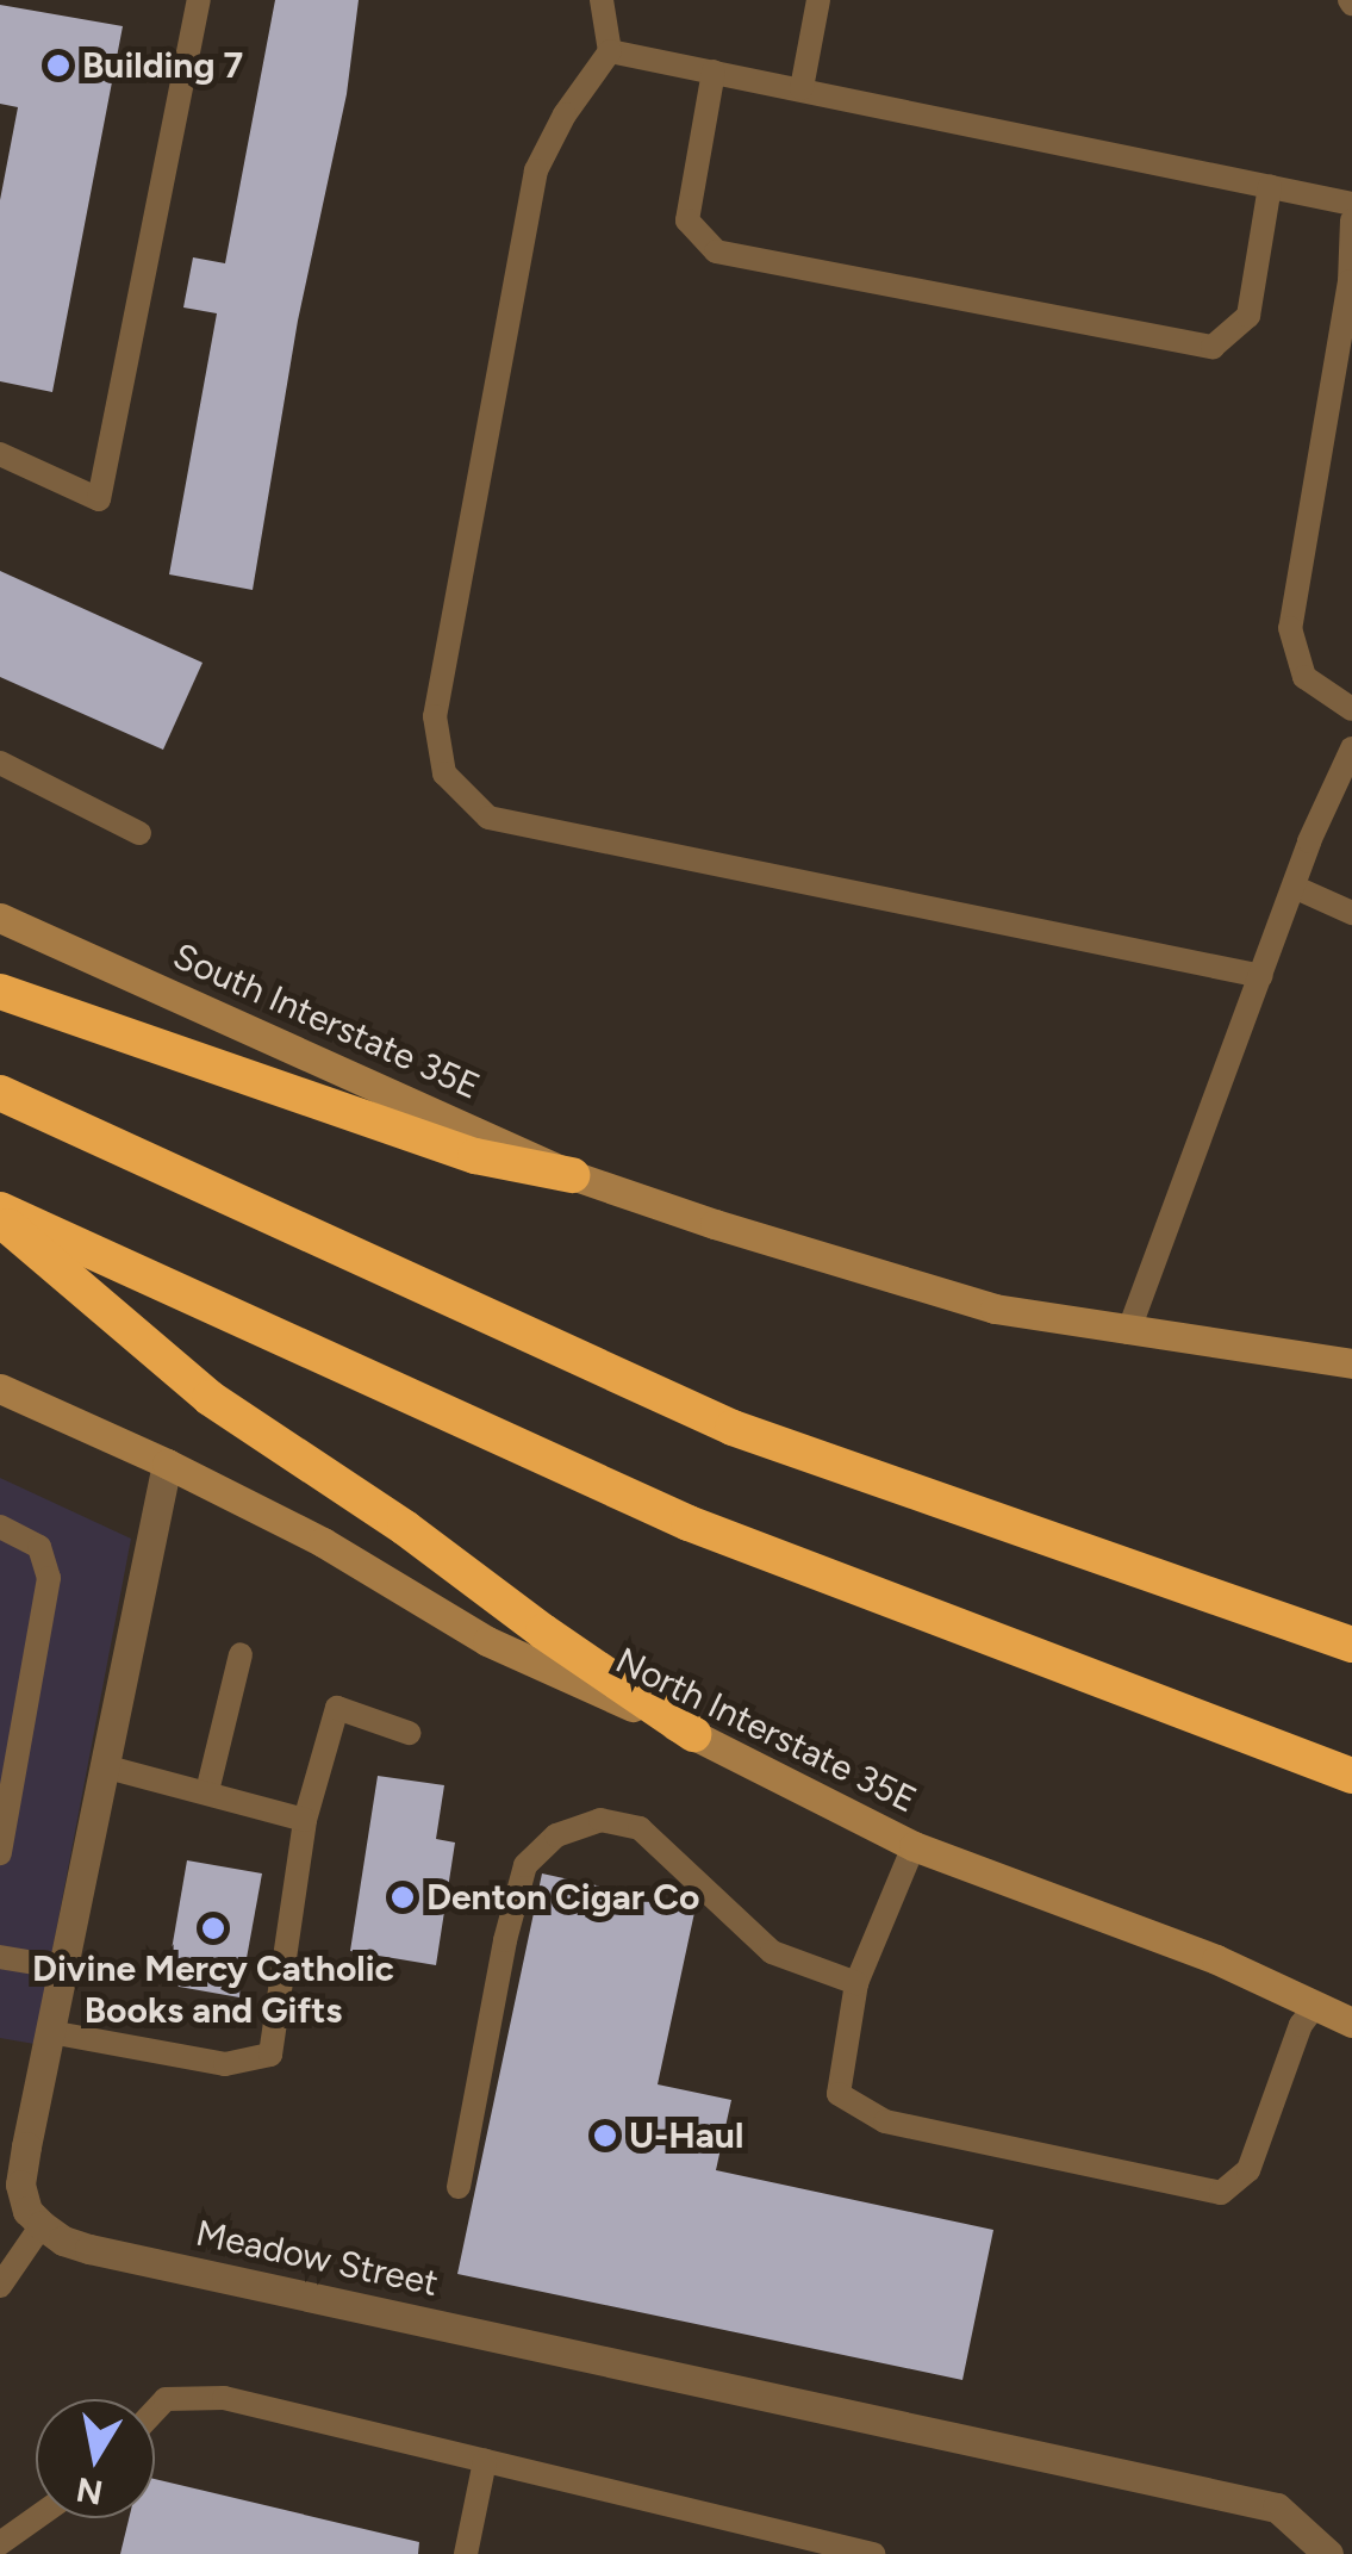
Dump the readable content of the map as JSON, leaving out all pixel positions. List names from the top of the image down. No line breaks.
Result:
{"streets":{"main road":["South Interstate 35E","North Interstate 35E"],"street":["Meadow Street"]},"places":["Building 7","Denton Cigar Co","Divine Mercy Catholic Books and Gifts","U-Haul"],"north":"bottom"}
